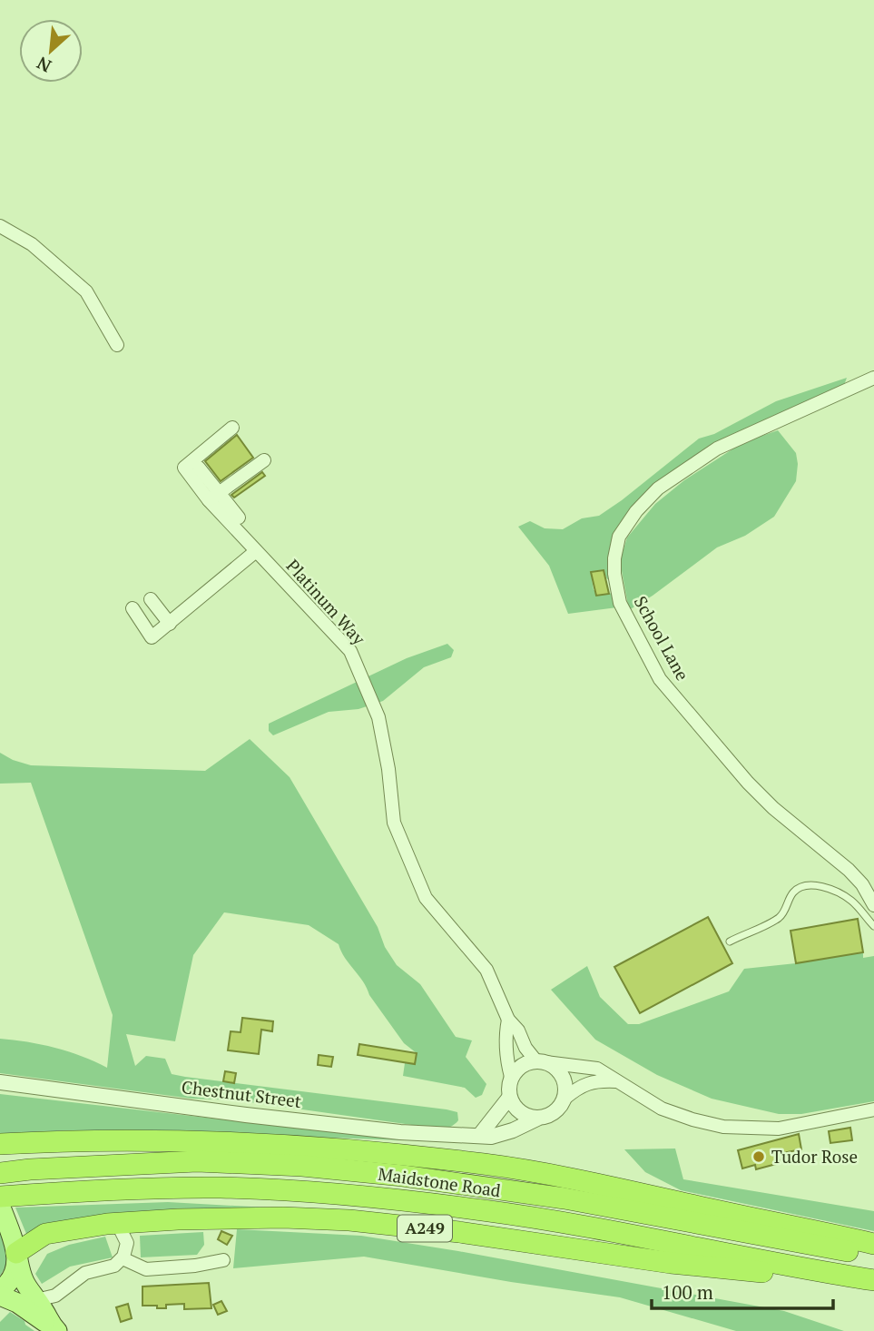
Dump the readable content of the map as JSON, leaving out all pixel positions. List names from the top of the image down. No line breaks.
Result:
{"streets":{"highway":["Maidstone Road","A249"],"street":["Platinum Way","School Lane","Chestnut Street"]},"crossings":[["Platinum Way","Chestnut Street"],["Maidstone Road","A249"]],"places":["Tudor Rose"],"scale_bar":"100 m","north":"bottom left"}
